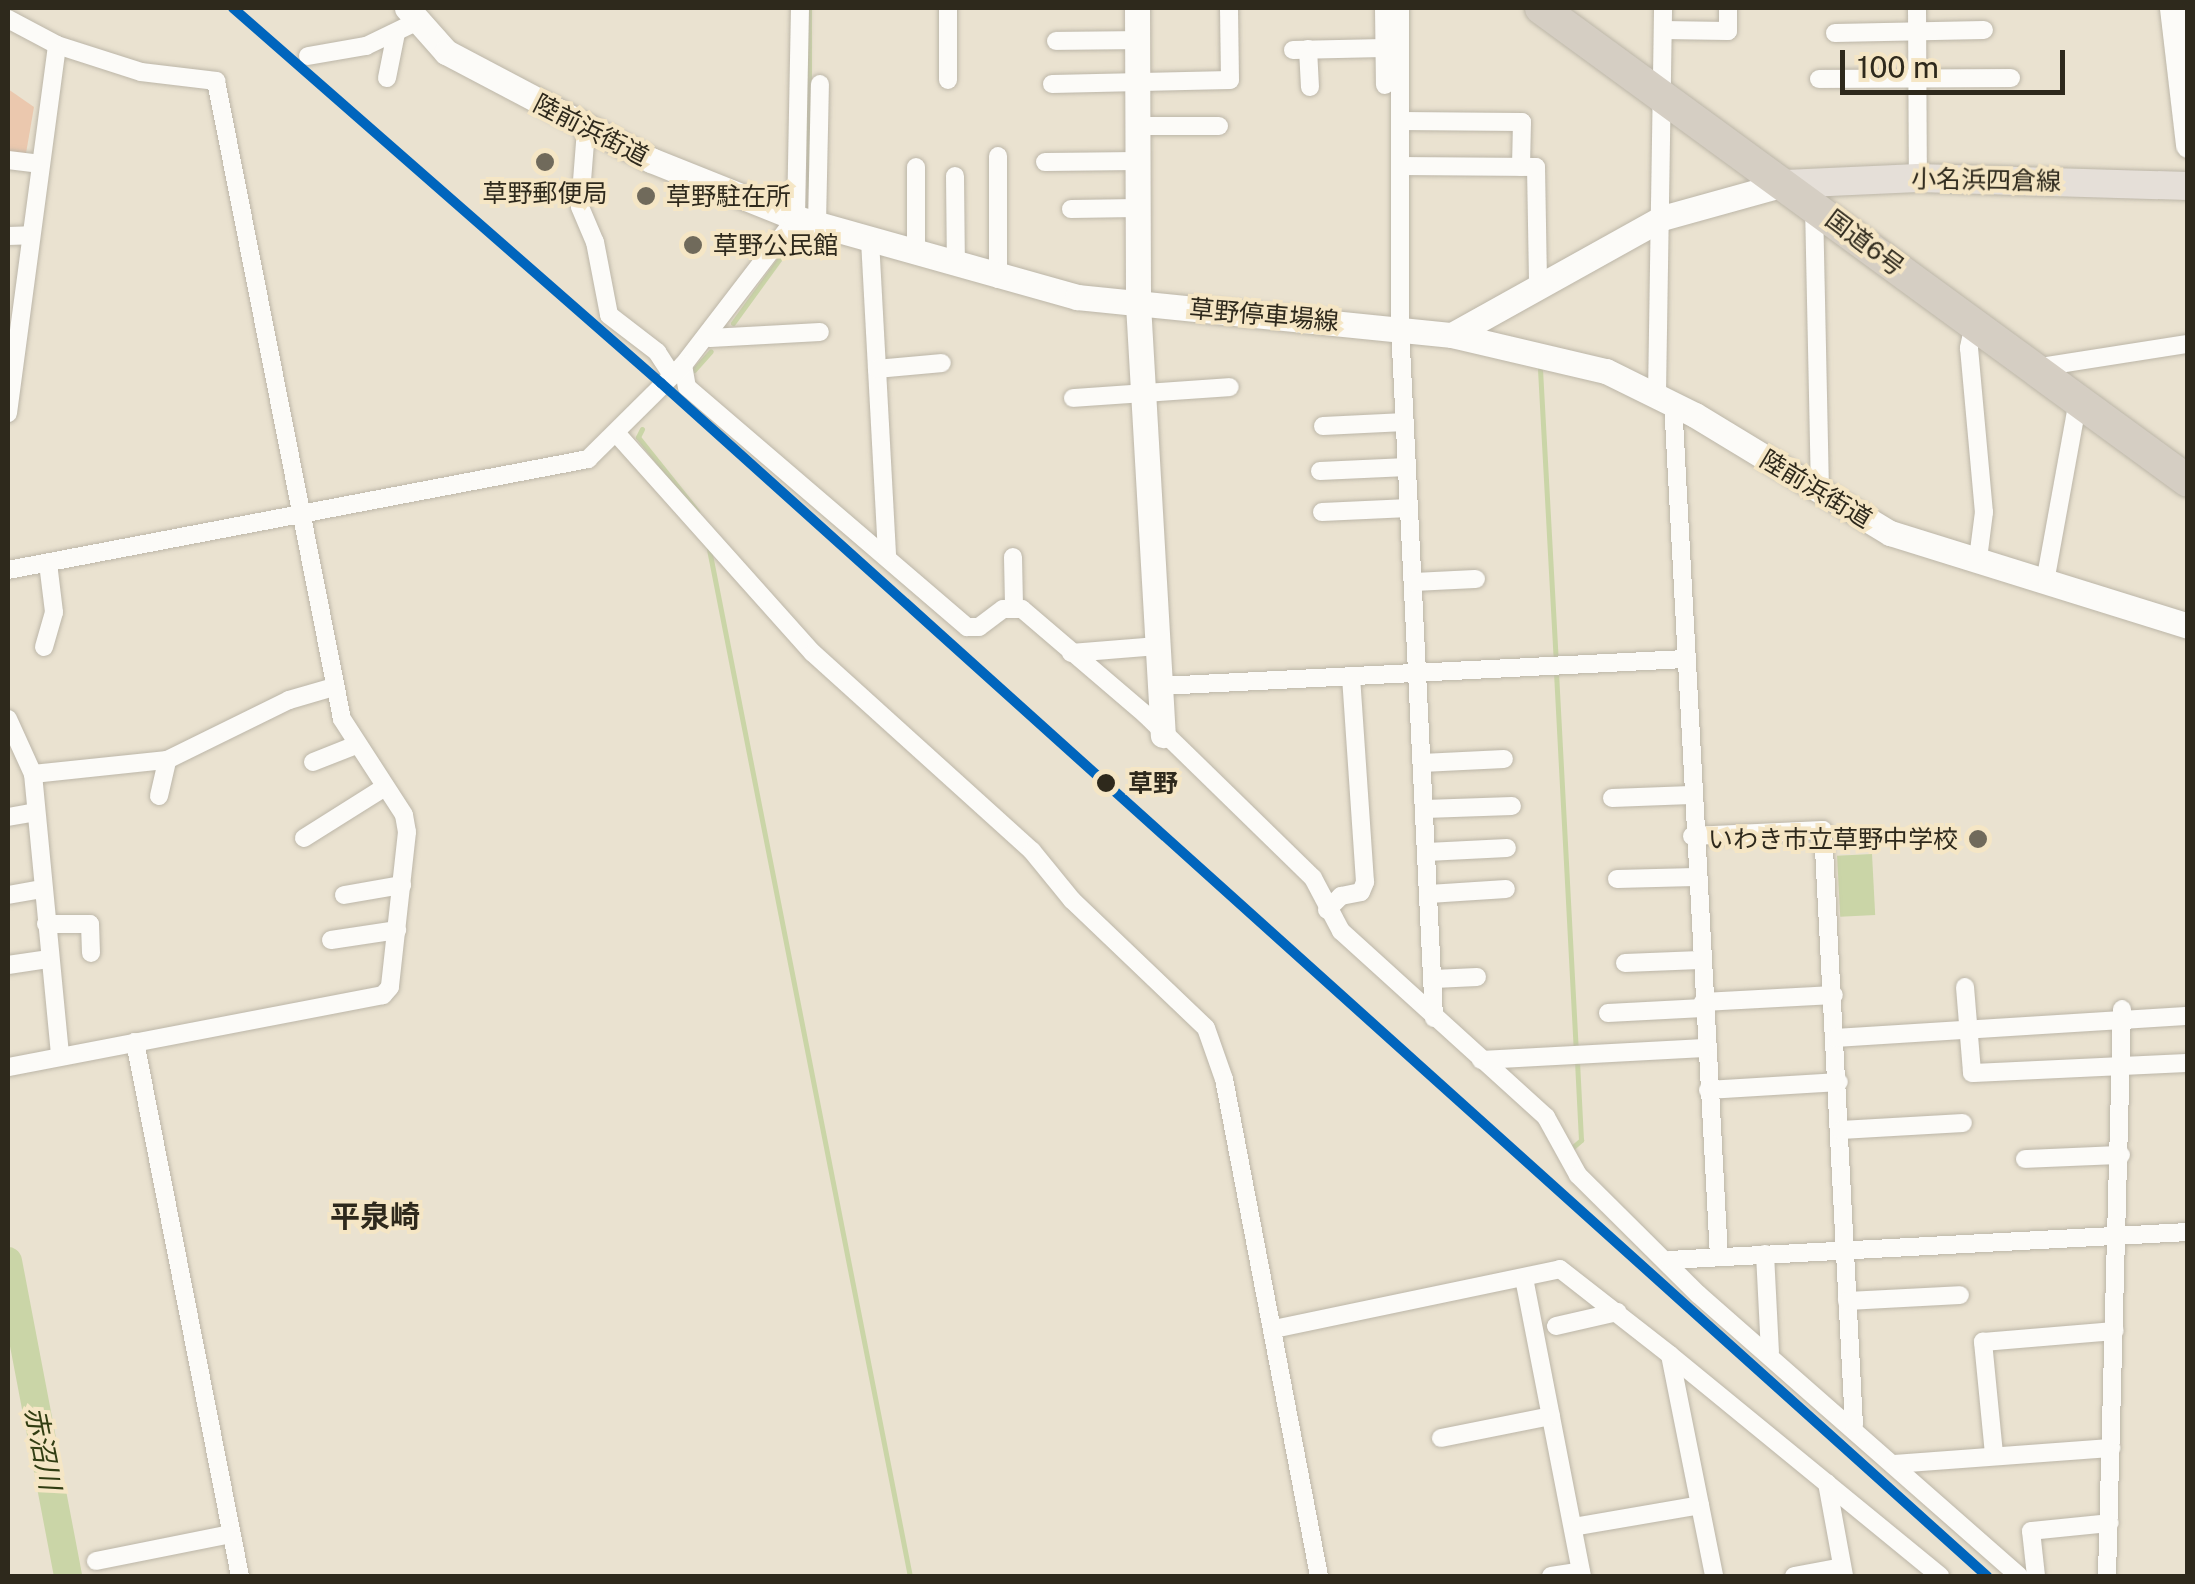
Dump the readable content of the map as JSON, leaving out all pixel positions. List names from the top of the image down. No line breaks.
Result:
{"streets":{"highway":["国道6号"],"main road":["小名浜四倉線"],"street":["陸前浜街道","草野停車場線"]},"crossings":[["陸前浜街道","草野停車場線"],["小名浜四倉線","国道6号"]],"districts":["平泉崎"],"water":["赤沼川"],"places":["草野郵便局","草野駐在所","草野公民館","草野","いわき市立草野中学校"],"scale_bar":"100 m"}
